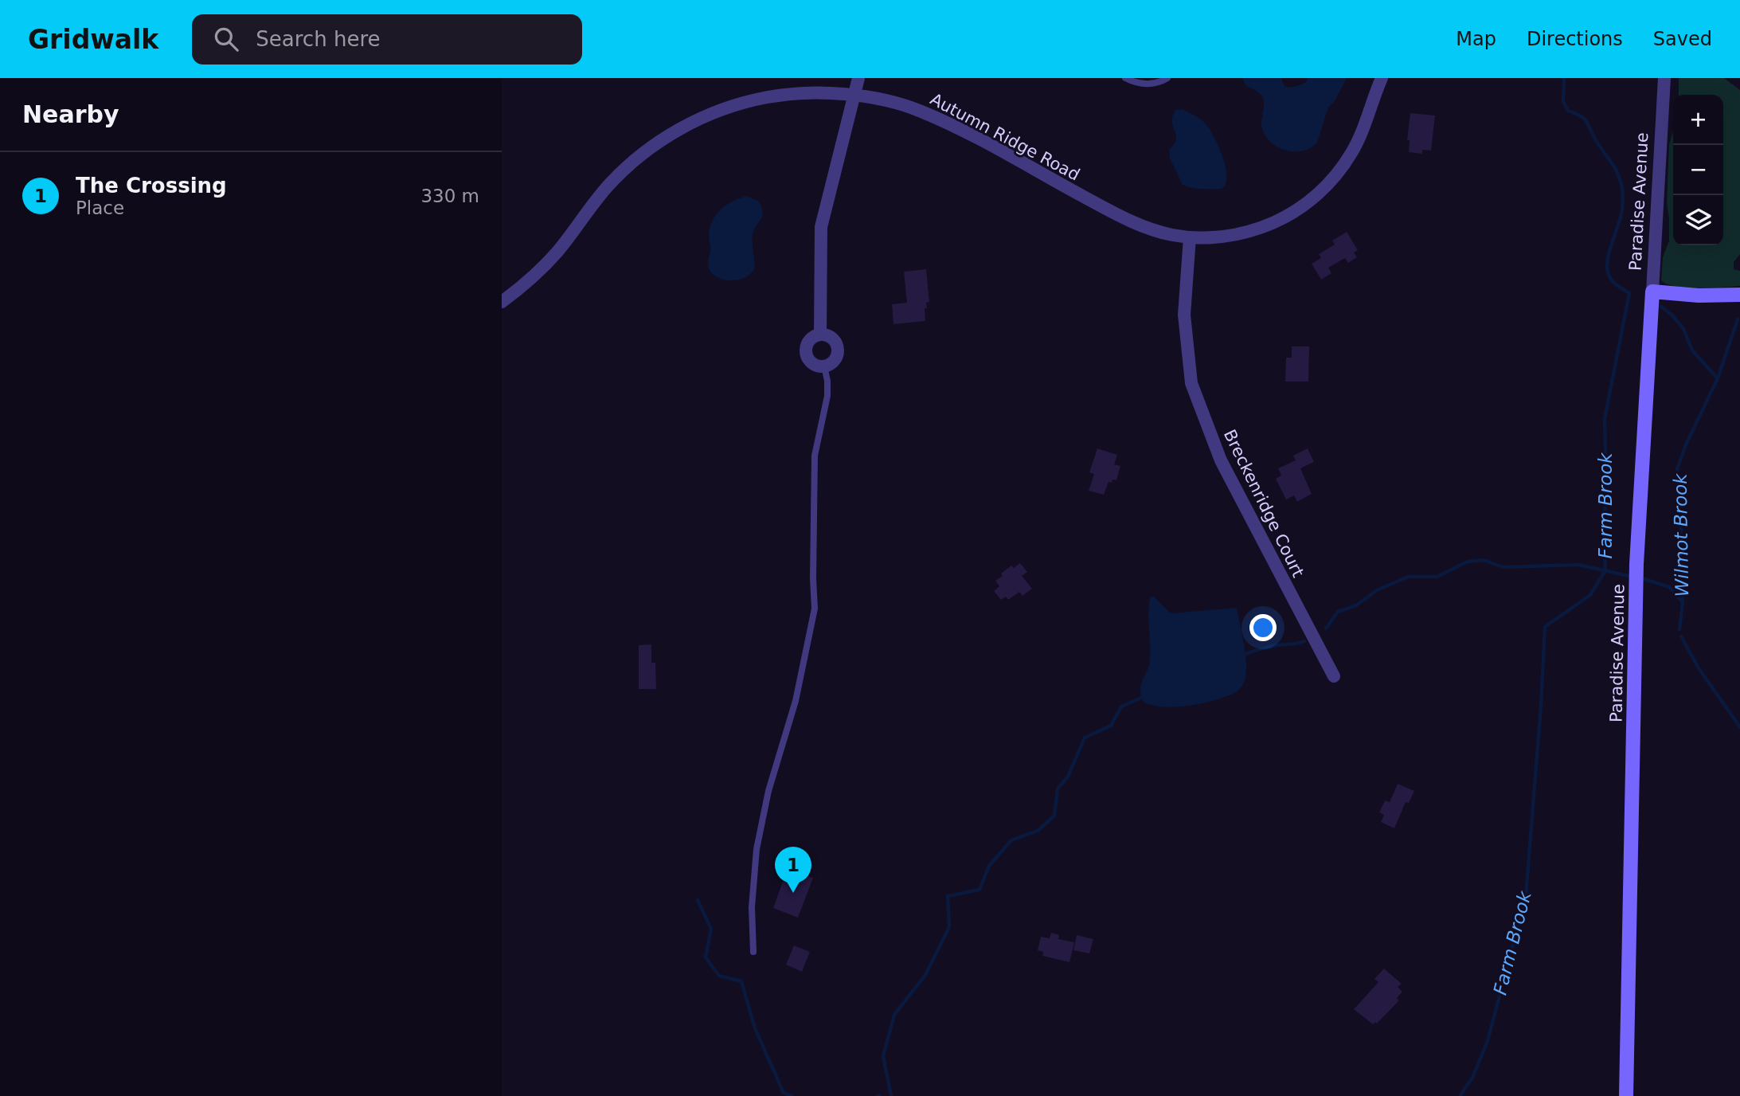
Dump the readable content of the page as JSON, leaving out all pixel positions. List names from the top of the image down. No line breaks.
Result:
{"streets":{"street":["Autumn Ridge Road","Paradise Avenue","Breckenridge Court"]},"crossings":[["Autumn Ridge Road","Breckenridge Court"]],"water":["Farm Brook","Wilmot Brook"],"page":{"header":"Gridwalk","search":"Search here","nav":["Map","Directions","Saved"],"heading":"Nearby","map_buttons":["+","−"],"list":[{"mark":"1","name":"The Crossing","note":"Place","value":"330 m"}],"pins":"1"}}
